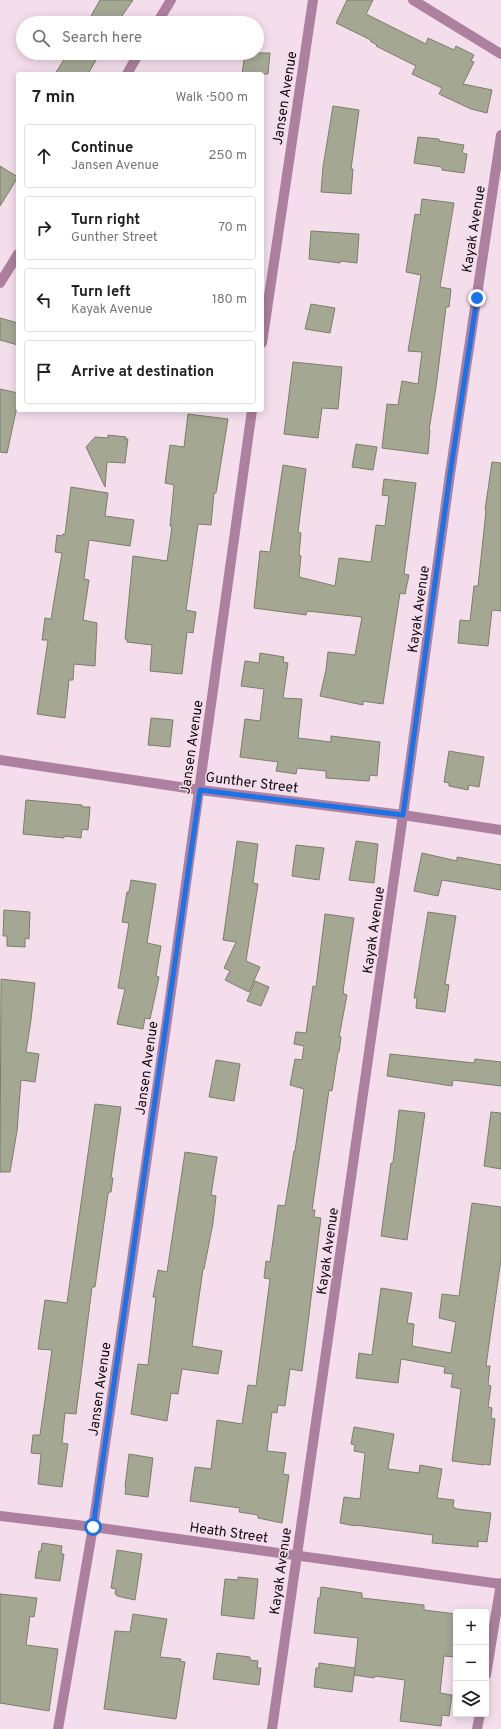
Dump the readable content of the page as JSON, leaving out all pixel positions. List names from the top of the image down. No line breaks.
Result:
{"streets":{"street":["Jansen Avenue","Kayak Avenue","Gunther Street","Heath Street"]},"crossings":[["Jansen Avenue","Gunther Street"],["Jansen Avenue","Heath Street"],["Kayak Avenue","Gunther Street"],["Kayak Avenue","Heath Street"]],"page":{"search":"Search here","heading":["7 min","Walk · 500 m"],"list":[["Continue","Jansen Avenue","250 m"],["Turn right","Gunther Street","70 m"],["Turn left","Kayak Avenue","180 m"],"Arrive at destination"],"map_buttons":["+","−"]}}
